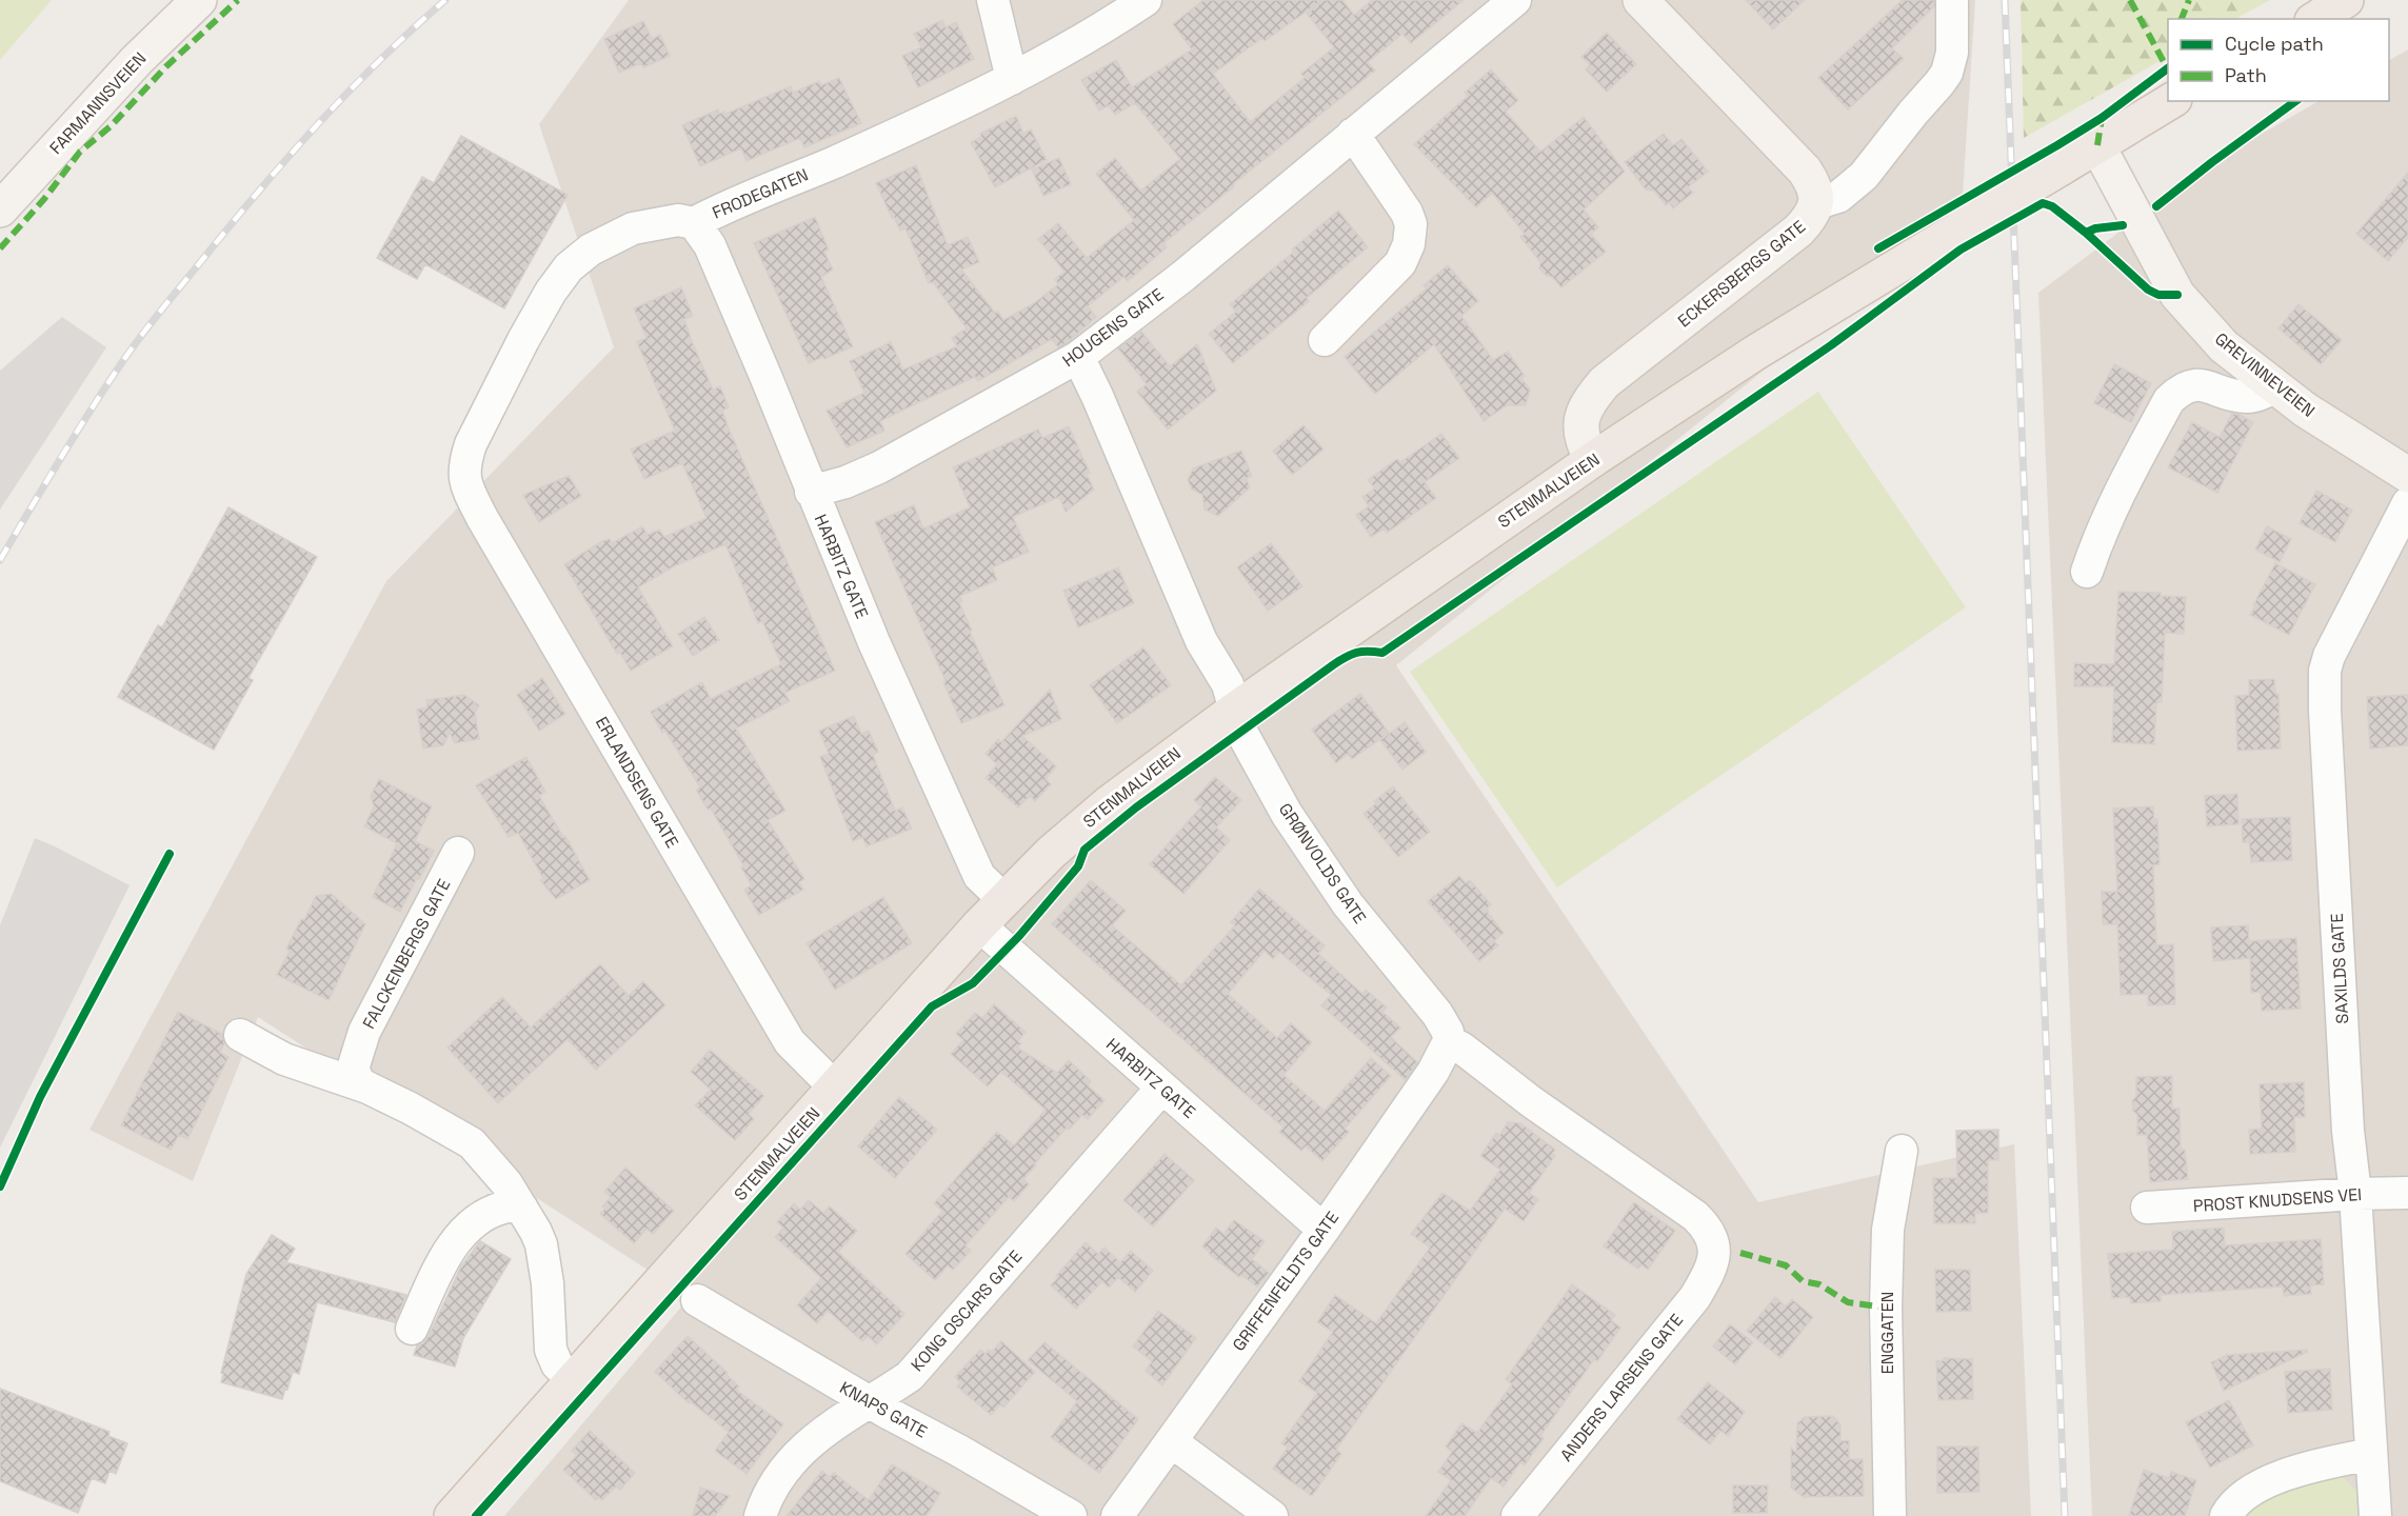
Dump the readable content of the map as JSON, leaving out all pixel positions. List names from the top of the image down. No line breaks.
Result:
{"streets":{"main road":["FARMANNSVEIEN","ECKERSBERGS GATE","GREVINNEVEIEN","STENMALVEIEN"],"street":["FRODEGATEN","HOUGENS GATE","HARBITZ GATE","ERLANDSENS GATE","GRØNVOLDS GATE","FALCKENBERGS GATE","SAXILDS GATE","PROST KNUDSENS VEI","GRIFFENFELDTS GATE","KONG OSCARS GATE","ENGGATEN","ANDERS LARSENS GATE","KNAPS GATE"]},"crossings":[["FRODEGATEN","HARBITZ GATE"],["FRODEGATEN","ERLANDSENS GATE"],["ECKERSBERGS GATE","STENMALVEIEN"],["HOUGENS GATE","HARBITZ GATE"],["HOUGENS GATE","GRØNVOLDS GATE"],["GREVINNEVEIEN","STENMALVEIEN"],["STENMALVEIEN","HARBITZ GATE"],["STENMALVEIEN","ERLANDSENS GATE"],["STENMALVEIEN","GRØNVOLDS GATE"],["HARBITZ GATE","GRIFFENFELDTS GATE"],["HARBITZ GATE","KONG OSCARS GATE"],["GRØNVOLDS GATE","GRIFFENFELDTS GATE"],["GRØNVOLDS GATE","ANDERS LARSENS GATE"],["SAXILDS GATE","PROST KNUDSENS VEI"],["GRIFFENFELDTS GATE","ANDERS LARSENS GATE"],["KONG OSCARS GATE","KNAPS GATE"]],"legend":["Cycle path","Path"]}
